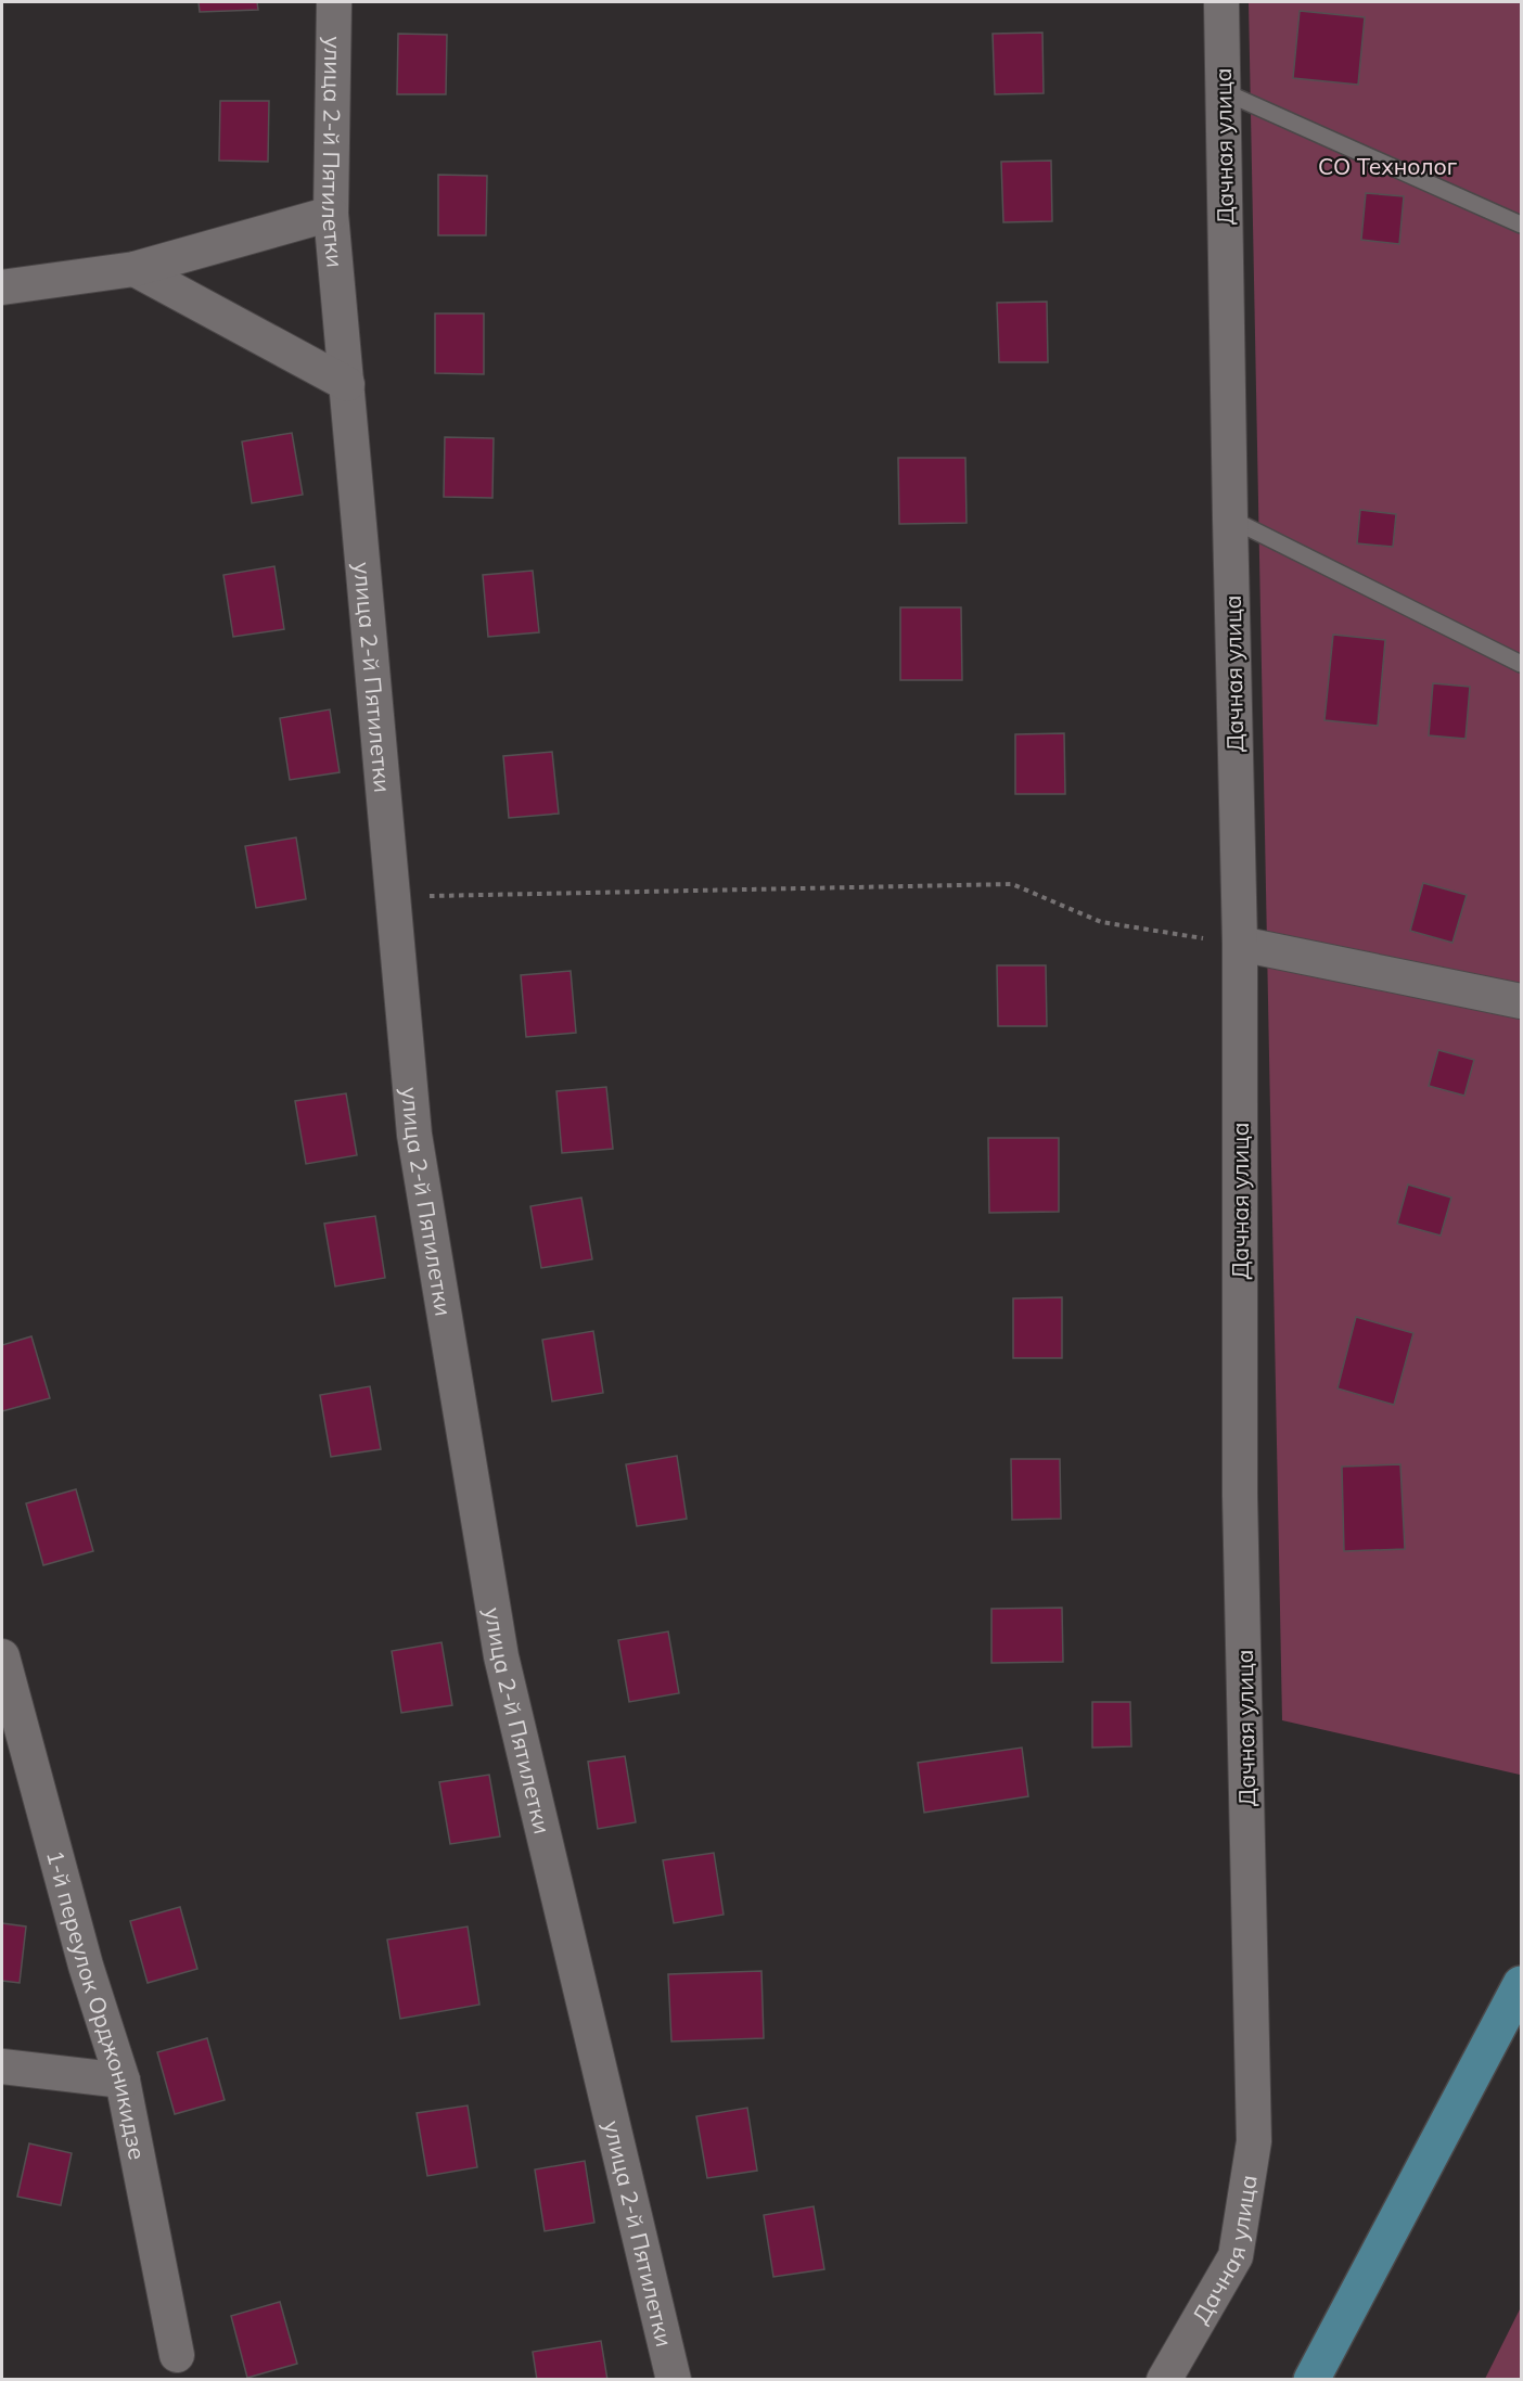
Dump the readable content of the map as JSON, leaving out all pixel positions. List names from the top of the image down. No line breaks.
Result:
{"streets":{"street":["Дачная улица","улица 2-й Пятилетки","1-й переулок Орджоникидзе"]},"parks":["СО Технолог"]}
